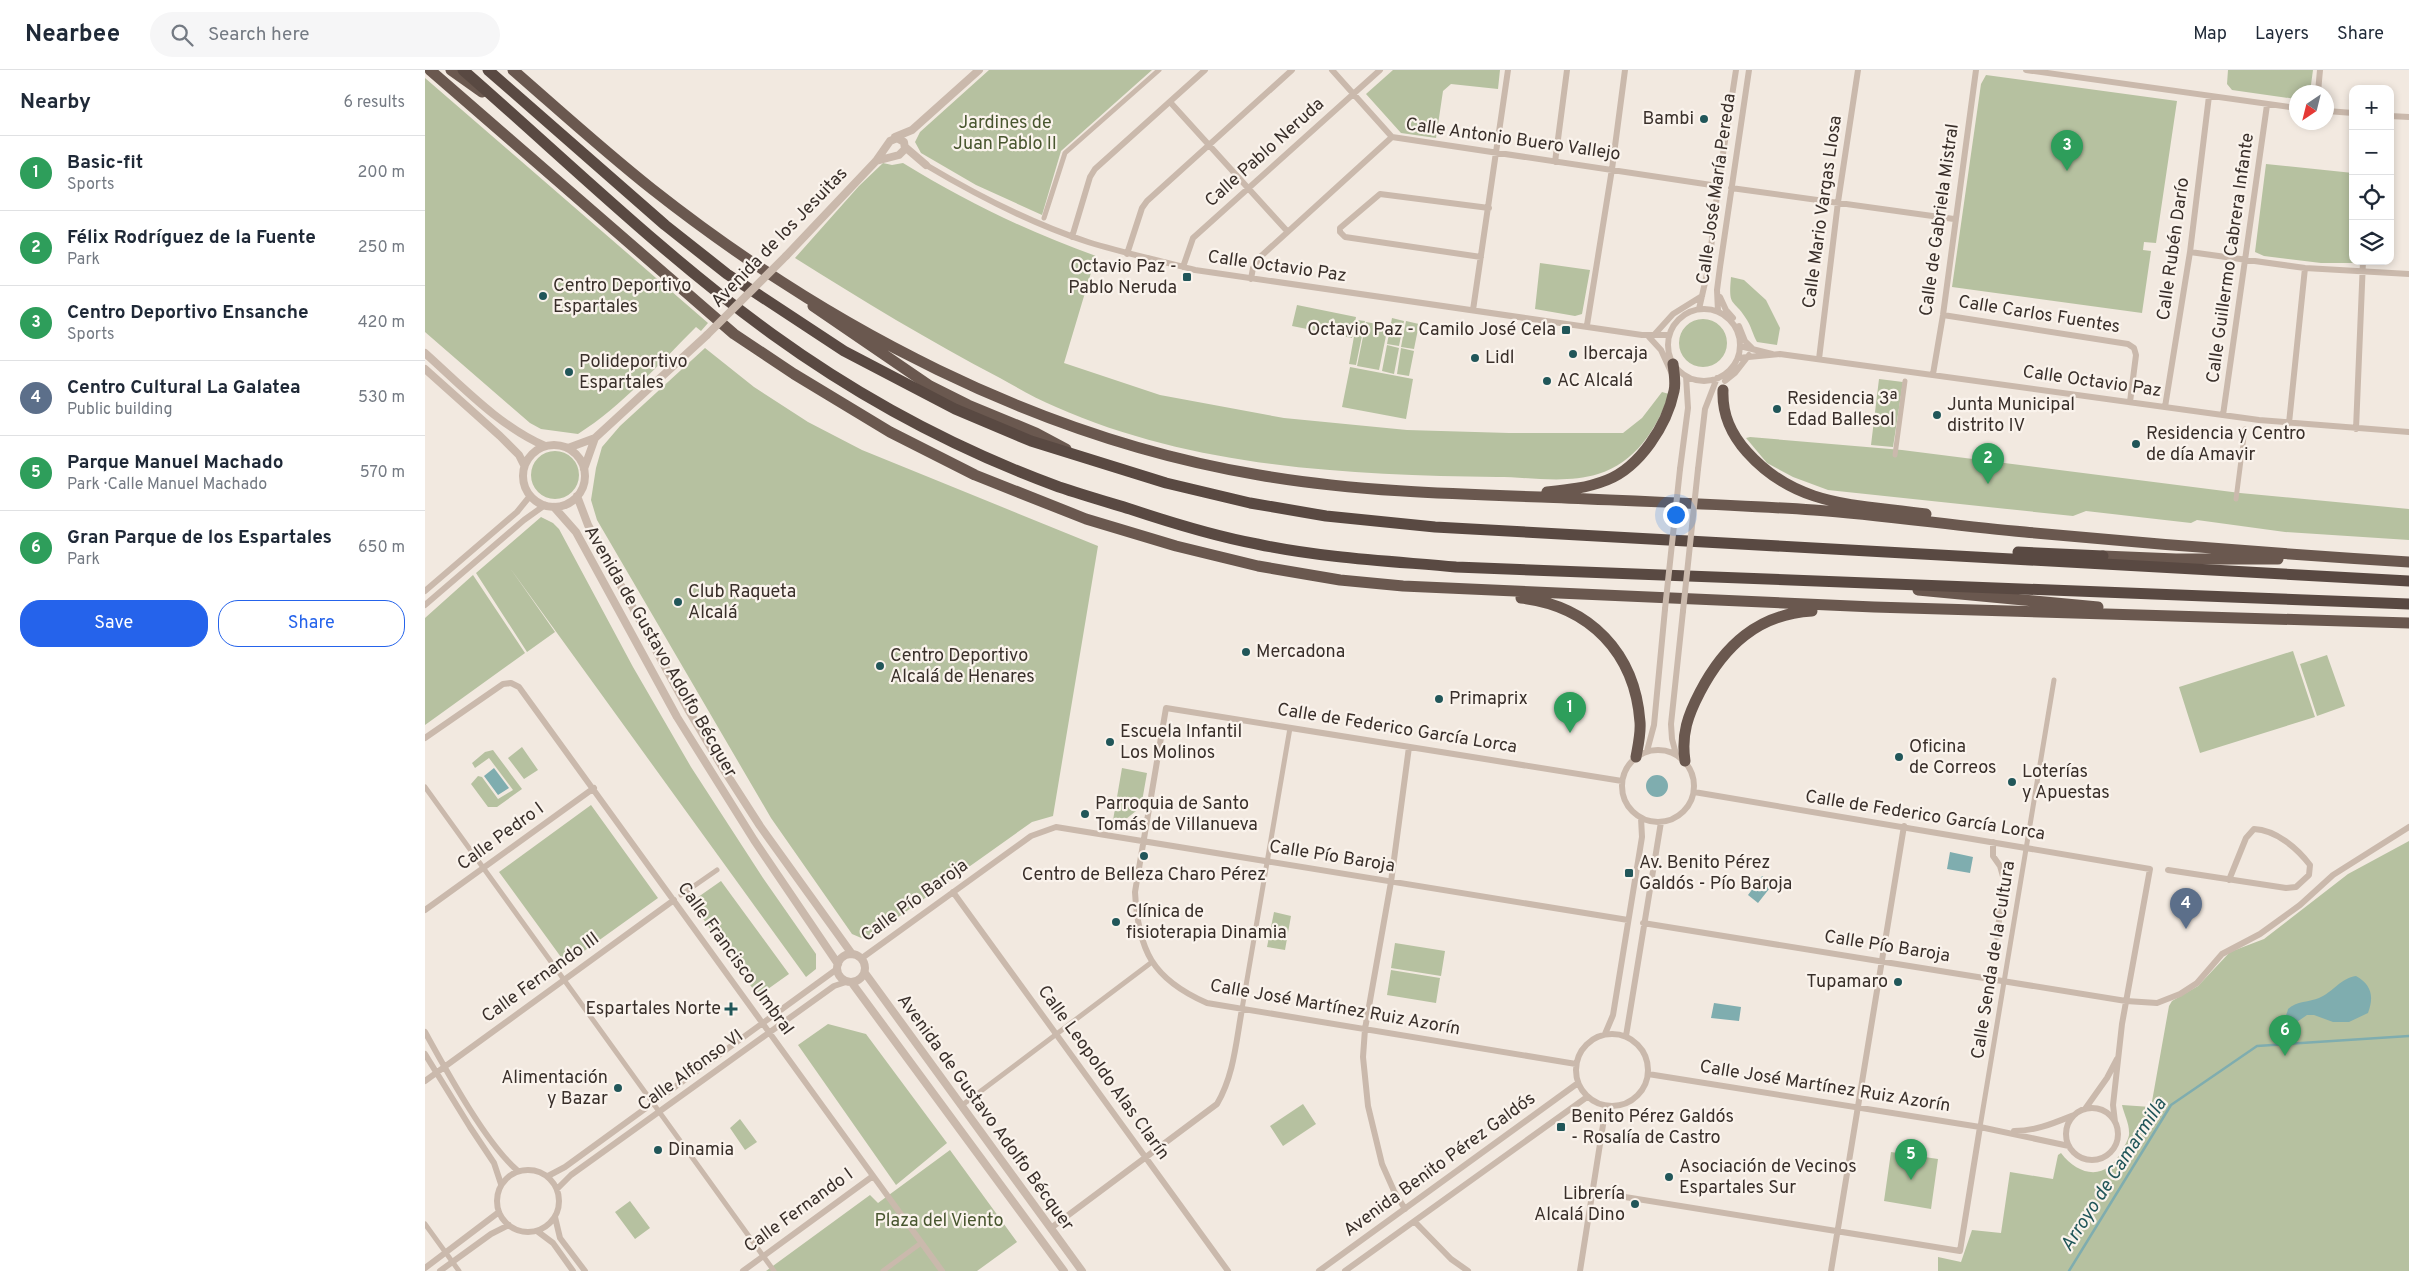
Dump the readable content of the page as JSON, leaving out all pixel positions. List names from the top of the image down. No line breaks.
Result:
{"streets":{"street":["Calle Antonio Buero Vallejo","Calle Pablo Neruda","Calle José María Pereda","Calle Mario Vargas Llosa","Calle de Gabriela Mistral","Avenida de los Jesuitas","Calle Rubén Darío","Calle Guillermo Cabrera Infante","Calle Octavio Paz","Calle Carlos Fuentes","Avenida de Gustavo Adolfo Bécquer","Calle de Federico García Lorca","Calle Pedro I","Calle Pío Baroja","Calle Francisco Umbral","Calle Senda de la Cultura","Calle Fernando III","Calle José Martínez Ruiz Azorín","Calle Alfonso VI","Calle Leopoldo Alas Clarín","Avenida Benito Pérez Galdós","Calle Fernando I"]},"crossings":[["Calle Antonio Buero Vallejo","Calle Pablo Neruda"],["Calle Antonio Buero Vallejo","Calle José María Pereda"],["Calle Pablo Neruda","Calle Octavio Paz"],["Calle José María Pereda","Calle Octavio Paz"],["Calle Mario Vargas Llosa","Calle Octavio Paz"],["Calle de Gabriela Mistral","Calle Octavio Paz"],["Calle de Gabriela Mistral","Calle Carlos Fuentes"],["Avenida de los Jesuitas","Calle Octavio Paz"],["Avenida de los Jesuitas","Avenida de Gustavo Adolfo Bécquer"],["Calle Rubén Darío","Calle Octavio Paz"],["Calle Guillermo Cabrera Infante","Calle Octavio Paz"],["Calle Octavio Paz","Calle Carlos Fuentes"],["Avenida de Gustavo Adolfo Bécquer","Calle Pío Baroja"],["Avenida de Gustavo Adolfo Bécquer","Calle Alfonso VI"],["Calle de Federico García Lorca","Calle Pío Baroja"],["Calle de Federico García Lorca","Calle Senda de la Cultura"],["Calle de Federico García Lorca","Calle José Martínez Ruiz Azorín"],["Calle Pedro I","Calle Francisco Umbral"],["Calle Pío Baroja","Calle Senda de la Cultura"],["Calle Pío Baroja","Calle José Martínez Ruiz Azorín"],["Calle Pío Baroja","Calle Alfonso VI"],["Calle Pío Baroja","Calle Leopoldo Alas Clarín"],["Calle Francisco Umbral","Calle Fernando III"],["Calle Francisco Umbral","Calle Alfonso VI"],["Calle Francisco Umbral","Calle Fernando I"],["Calle Senda de la Cultura","Calle José Martínez Ruiz Azorín"],["Calle José Martínez Ruiz Azorín","Avenida Benito Pérez Galdós"]],"water":["Arroyo de Camarmilla"],"parks":["Jardines de Juan Pablo II","Plaza del Viento"],"places":{"other":["Bambi","Centro Deportivo Espartales","Ibercaja","Lidl","Polideportivo Espartales","AC Alcalá","Residencia 3ª Edad Ballesol","Junta Municipal distrito IV","Residencia y Centro de día Amavir","Club Raqueta Alcalá","Mercadona","Centro Deportivo Alcalá de Henares","Primaprix","Escuela Infantil Los Molinos","Oficina de Correos","Loterías y Apuestas","Parroquia de Santo Tomás de Villanueva","Centro de Belleza Charo Pérez","Clínica de fisioterapia Dinamia","Tupamaro","Alimentación y Bazar","Dinamia","Asociación de Vecinos Espartales Sur","Librería Alcalá Dino"],"transit":["Octavio Paz - Pablo Neruda","Octavio Paz - Camilo José Cela","Av. Benito Pérez Galdós - Pío Baroja","Benito Pérez Galdós - Rosalía de Castro"],"health":["Espartales Norte"]},"north":"bottom left","page":{"header":"Nearbee","search":"Search here","nav":["Map","Layers","Share"],"heading":["Nearby","6 results"],"map_buttons":["+","−"],"pins":["3","2","1","4","6","5"],"list":[{"mark":"1","name":"Basic-fit","note":"Sports","value":"200 m"},{"mark":"2","name":"Félix Rodríguez de la Fuente","note":"Park","value":"250 m"},{"mark":"3","name":"Centro Deportivo Ensanche","note":"Sports","value":"420 m"},{"mark":"4","name":"Centro Cultural La Galatea","note":"Public building","value":"530 m"},{"mark":"5","name":"Parque Manuel Machado","note":"Park · Calle Manuel Machado","value":"570 m"},{"mark":"6","name":"Gran Parque de los Espartales","note":"Park","value":"650 m"}],"buttons":["Save","Share"]}}
